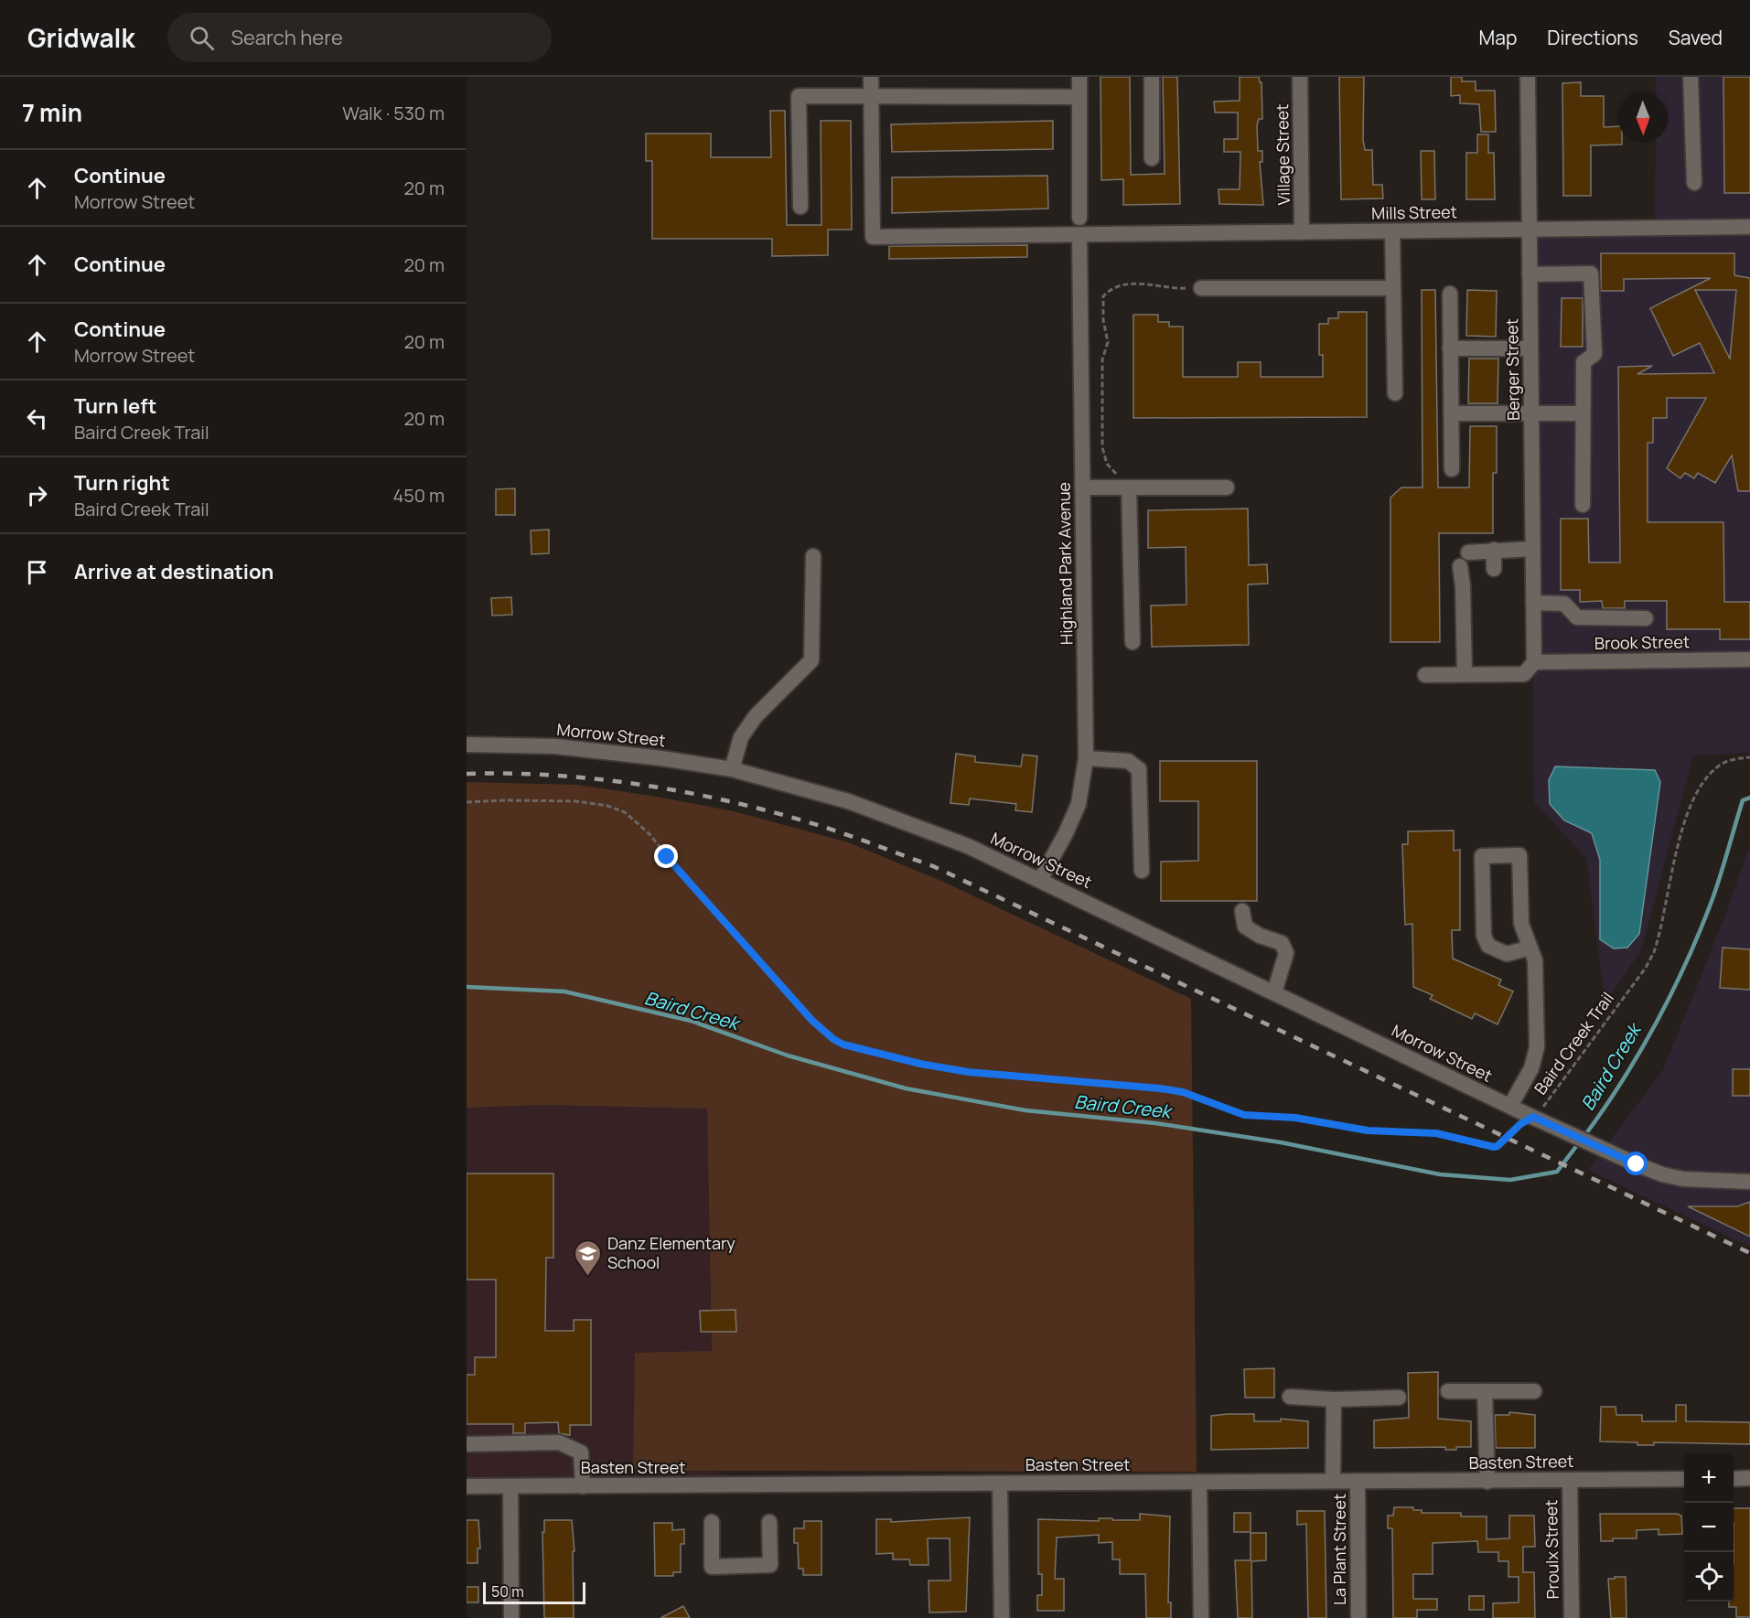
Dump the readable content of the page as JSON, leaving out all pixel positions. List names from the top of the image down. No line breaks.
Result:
{"streets":{"street":["Village Street","Mills Street","Berger Street","Highland Park Avenue","Brook Street","Morrow Street","Basten Street","La Plant Street","Proulx Street"],"path":["Baird Creek Trail"]},"crossings":[["Village Street","Mills Street"],["Mills Street","Berger Street"],["Mills Street","Highland Park Avenue"],["Berger Street","Brook Street"],["Highland Park Avenue","Morrow Street"],["Morrow Street","Baird Creek Trail"],["Basten Street","La Plant Street"],["Basten Street","Proulx Street"]],"water":["Baird Creek"],"places":{"school or university":["Danz Elementary School"]},"scale_bar":"50 m","north":"bottom","page":{"header":"Gridwalk","search":"Search here","nav":["Map","Directions","Saved"],"heading":["7 min","Walk · 530 m"],"list":[["Continue","Morrow Street","20 m"],["Continue","20 m"],["Continue","Morrow Street","20 m"],["Turn left","Baird Creek Trail","20 m"],["Turn right","Baird Creek Trail","450 m"],"Arrive at destination"],"map_buttons":["+","−"],"scale":"50 m"}}
